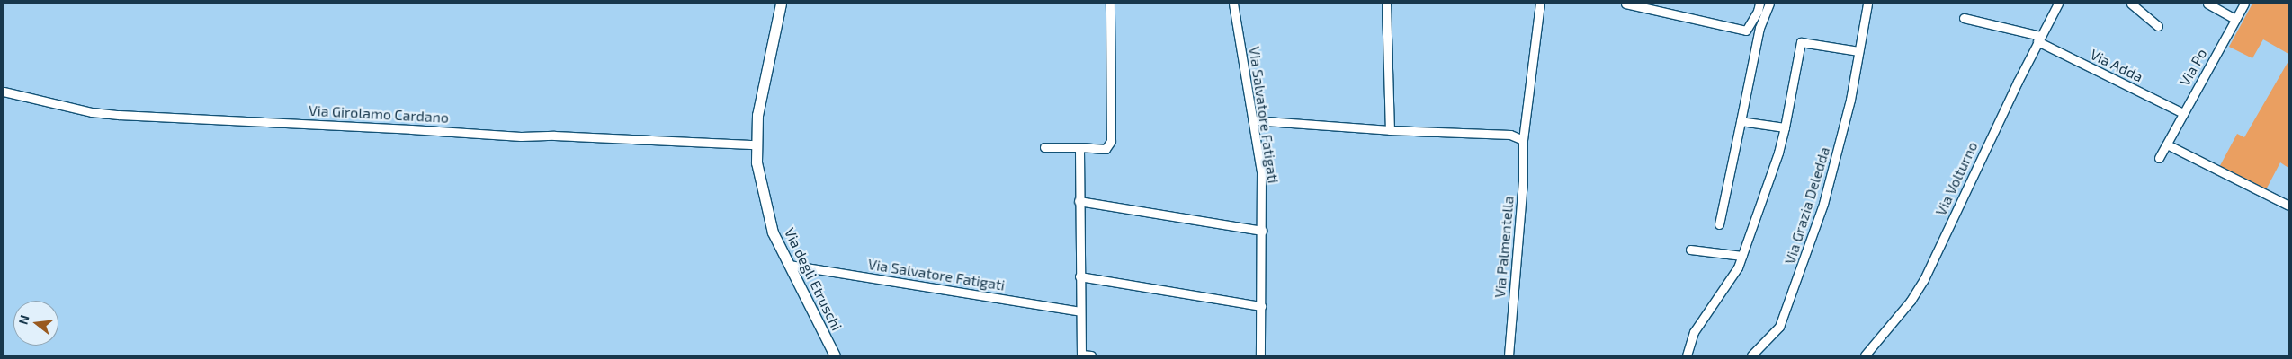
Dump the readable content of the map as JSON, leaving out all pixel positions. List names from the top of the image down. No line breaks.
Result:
{"streets":{"main road":["Via degli Etruschi"],"street":["Via Adda","Via Po","Via Girolamo Cardano","Via Salvatore Fatigati","Via Volturno","Via Grazia Deledda","Via Palmentella"]},"crossings":[["Via Adda","Via Po"],["Via Adda","Via Volturno"],["Via Girolamo Cardano","Via degli Etruschi"],["Via Salvatore Fatigati","Via degli Etruschi"]],"north":"left"}
